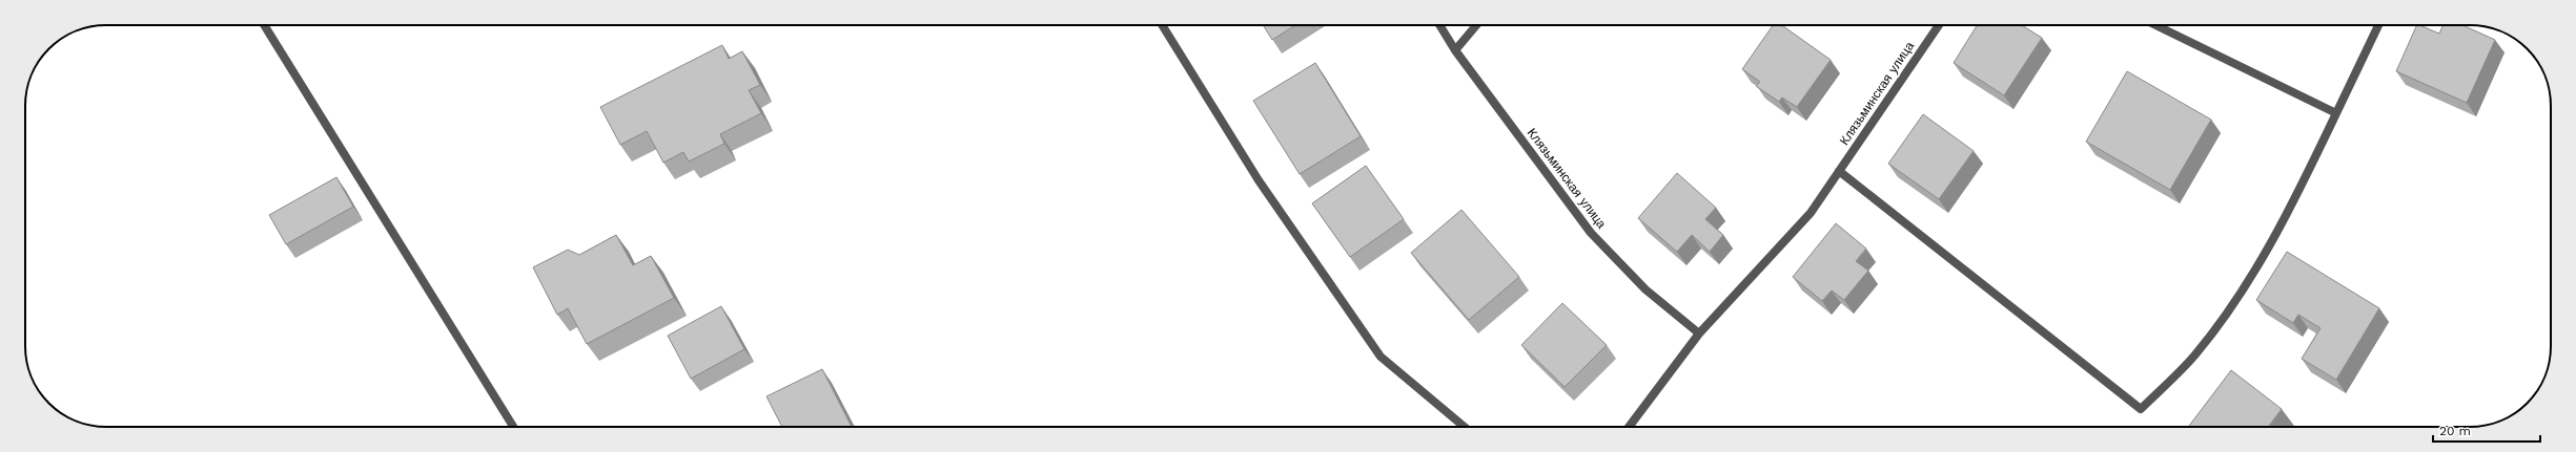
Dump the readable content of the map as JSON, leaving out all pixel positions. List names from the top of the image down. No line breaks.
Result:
{"streets":{"street":["Клязьминская улица"]},"scale_bar":"20 m"}
